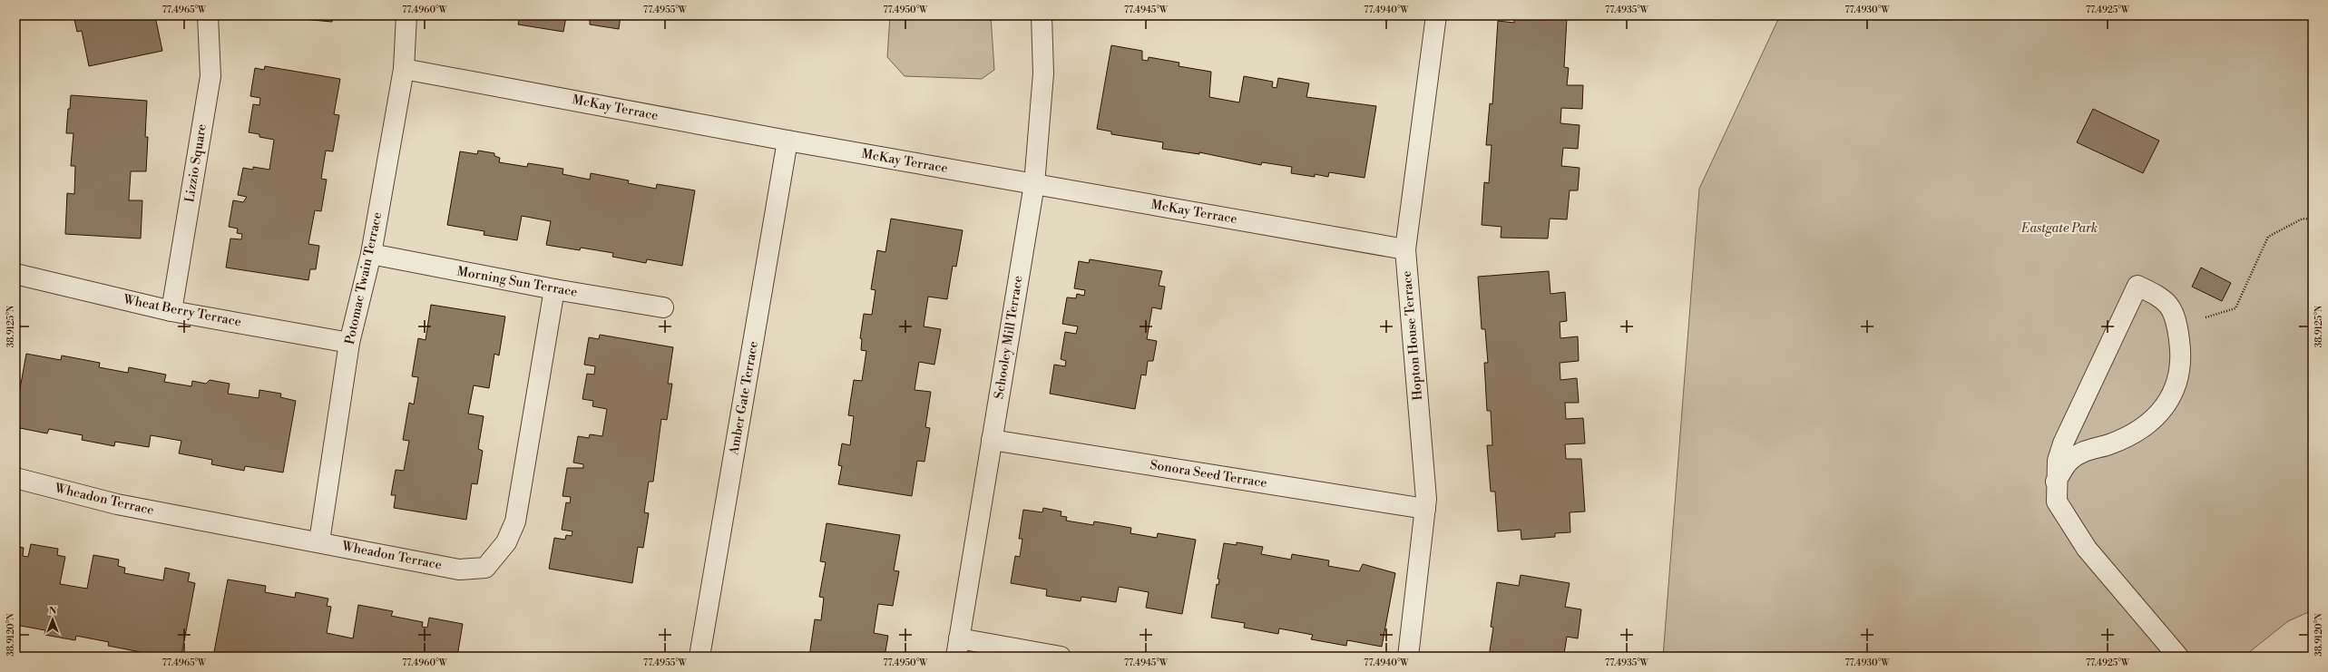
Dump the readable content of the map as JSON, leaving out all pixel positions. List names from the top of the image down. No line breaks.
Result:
{"streets":{"street":["McKay Terrace","Lizzio Square","Potomac Twain Terrace","Morning Sun Terrace","Wheat Berry Terrace","Hopton House Terrace","Schooley Mill Terrace","Amber Gate Terrace","Sonora Seed Terrace","Wheadon Terrace"]},"crossings":[["McKay Terrace","Potomac Twain Terrace"],["McKay Terrace","Hopton House Terrace"],["McKay Terrace","Schooley Mill Terrace"],["McKay Terrace","Amber Gate Terrace"],["Lizzio Square","Wheat Berry Terrace"],["Potomac Twain Terrace","Morning Sun Terrace"],["Potomac Twain Terrace","Wheat Berry Terrace"],["Potomac Twain Terrace","Wheadon Terrace"],["Morning Sun Terrace","Wheadon Terrace"],["Hopton House Terrace","Sonora Seed Terrace"],["Schooley Mill Terrace","Sonora Seed Terrace"]],"parks":["Eastgate Park"],"north":"top","coordinates":["77.4965°W","77.4960°W","77.4955°W","77.4950°W","77.4945°W","77.4940°W","77.4935°W","77.4930°W","77.4925°W","38.9125°N","38.9120°N"]}
